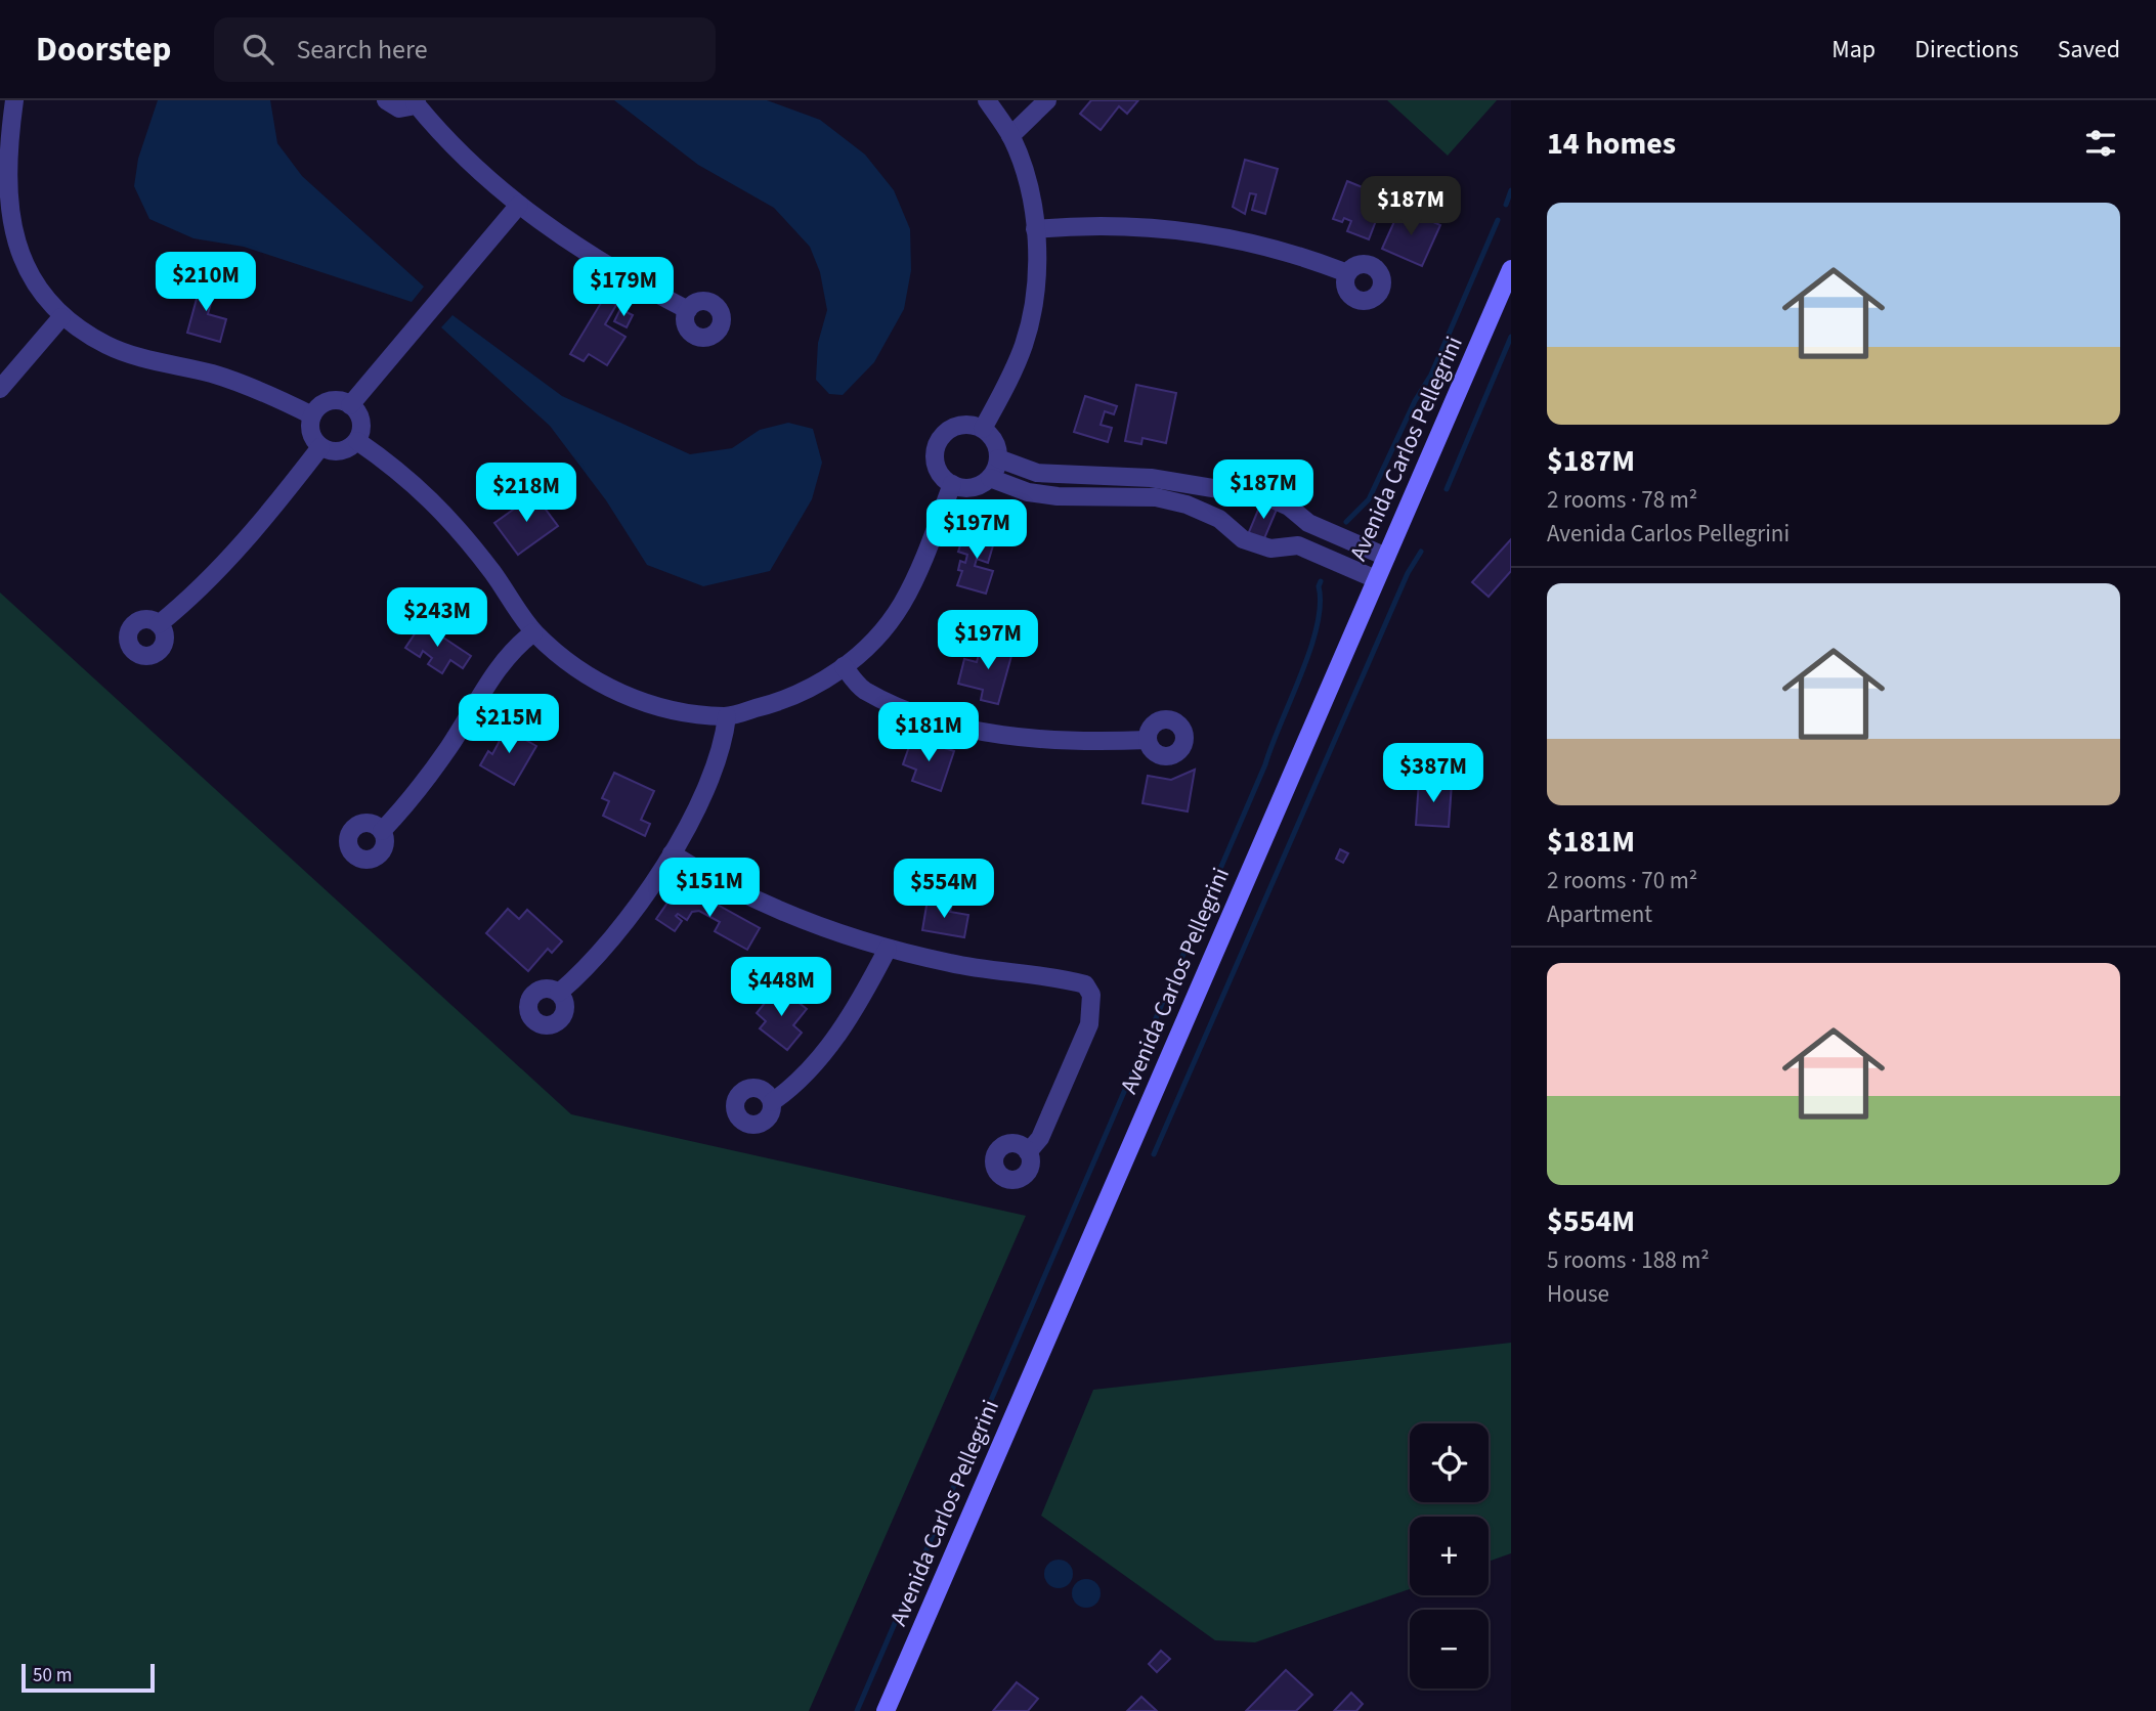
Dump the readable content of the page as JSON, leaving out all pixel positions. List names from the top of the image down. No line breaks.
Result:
{"streets":{"main road":["Avenida Carlos Pellegrini"]},"scale_bar":"50 m","page":{"header":"Doorstep","search":"Search here","nav":["Map","Directions","Saved"],"heading":"14 homes","price":["$187M","$210M","$179M","$187M","$218M","$197M","$243M","$197M","$215M","$181M","$387M","$151M","$554M","$448M"],"list":[{"name":"$187M","note":"2 rooms · 78 m² · Avenida Carlos Pellegrini"},{"name":"$181M","note":"2 rooms · 70 m² · Apartment"},{"name":"$554M","note":"5 rooms · 188 m² · House"}],"map_buttons":["+","−"],"scale":"50 m"}}
